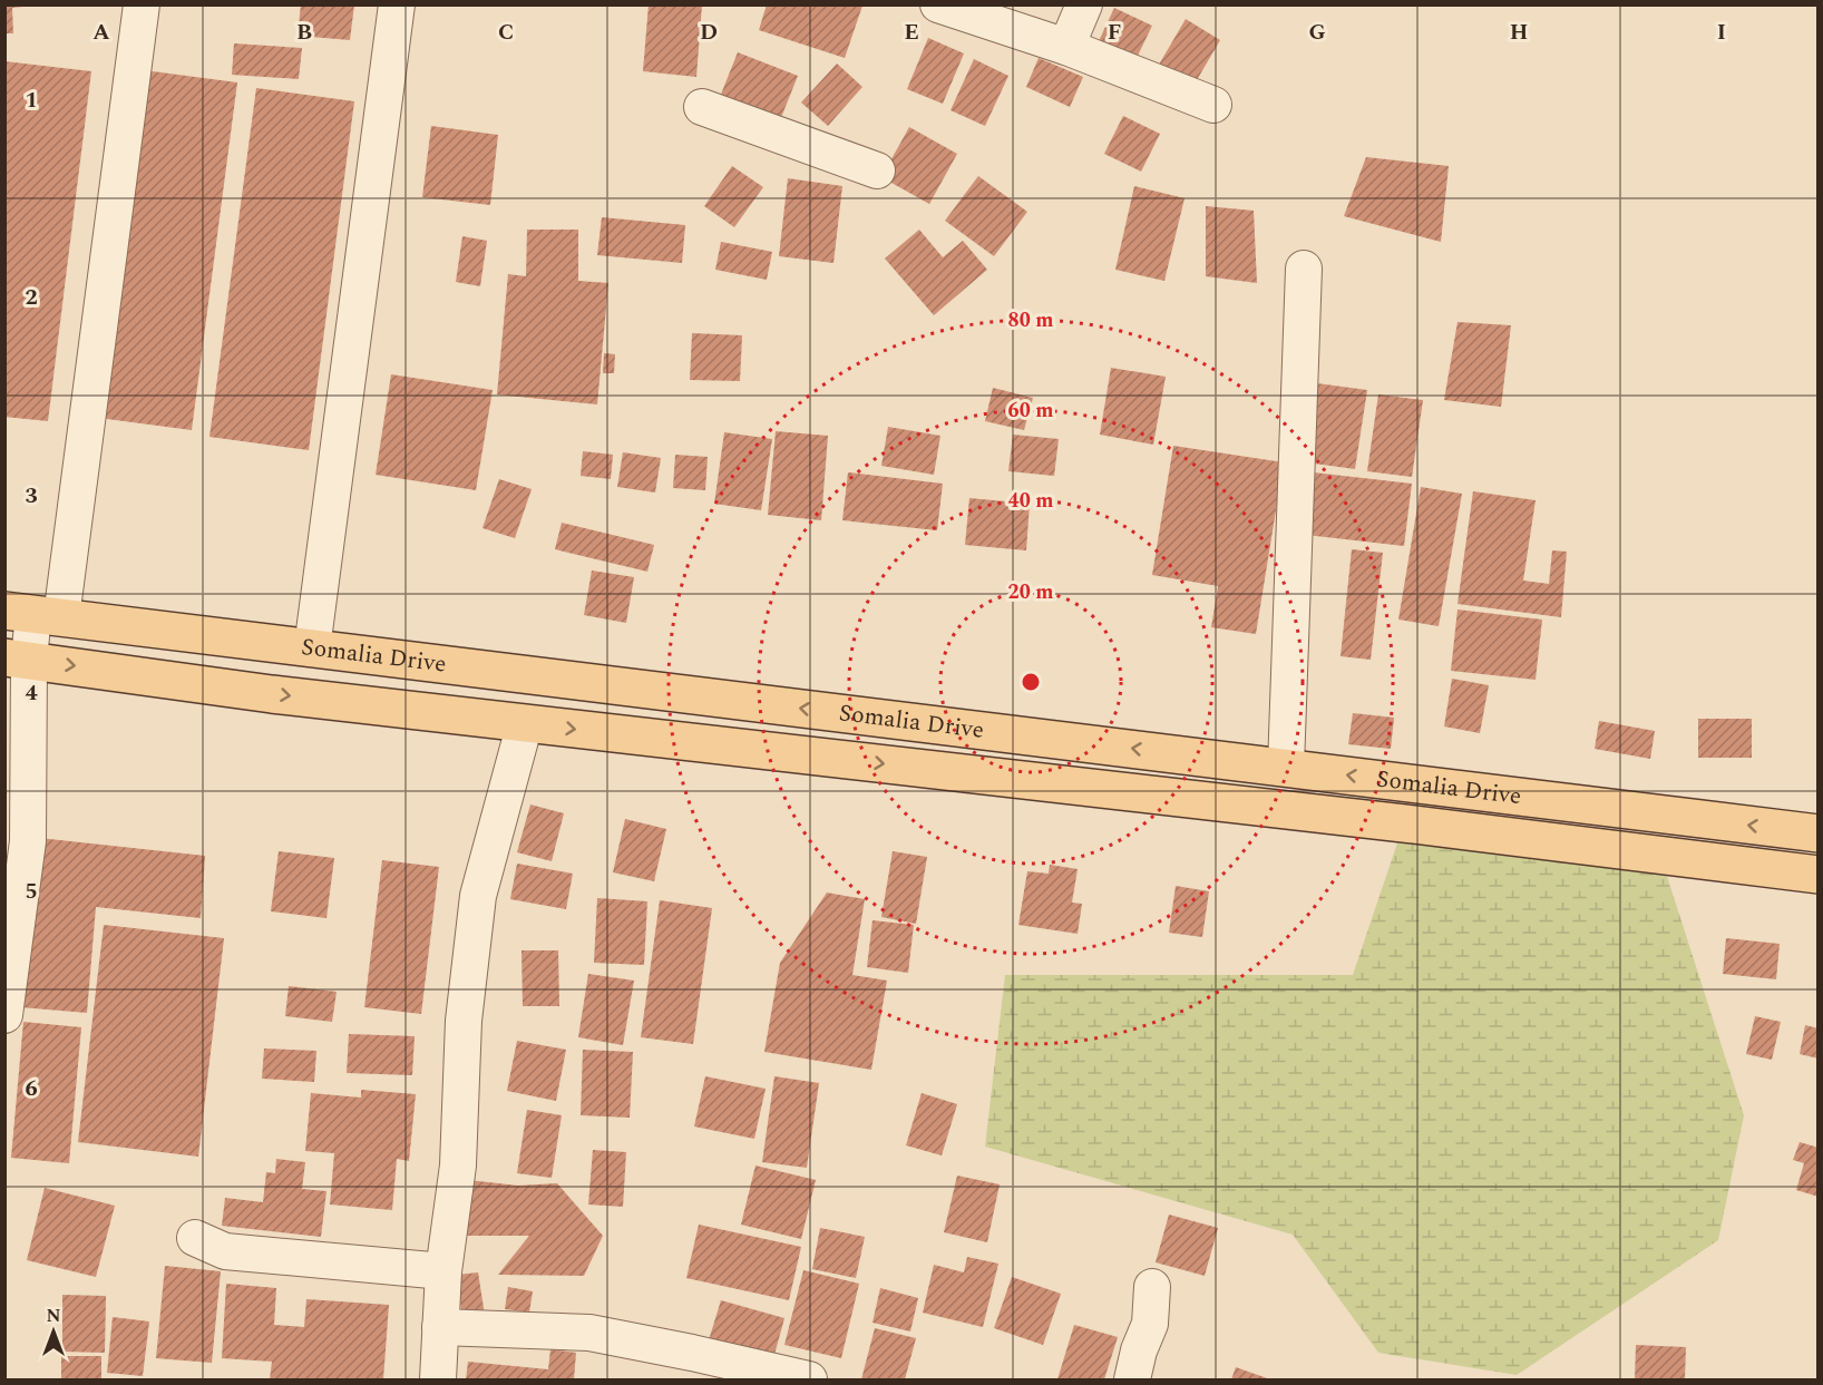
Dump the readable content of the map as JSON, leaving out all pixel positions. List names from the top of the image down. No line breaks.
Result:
{"streets":{"main road":["Somalia Drive"]},"north":"top","grid":{"columns":["A","B","C","D","E","F","G","H","I"],"rows":["1","2","3","4","5","6"]},"rings":["80 m","60 m","40 m","20 m"]}
